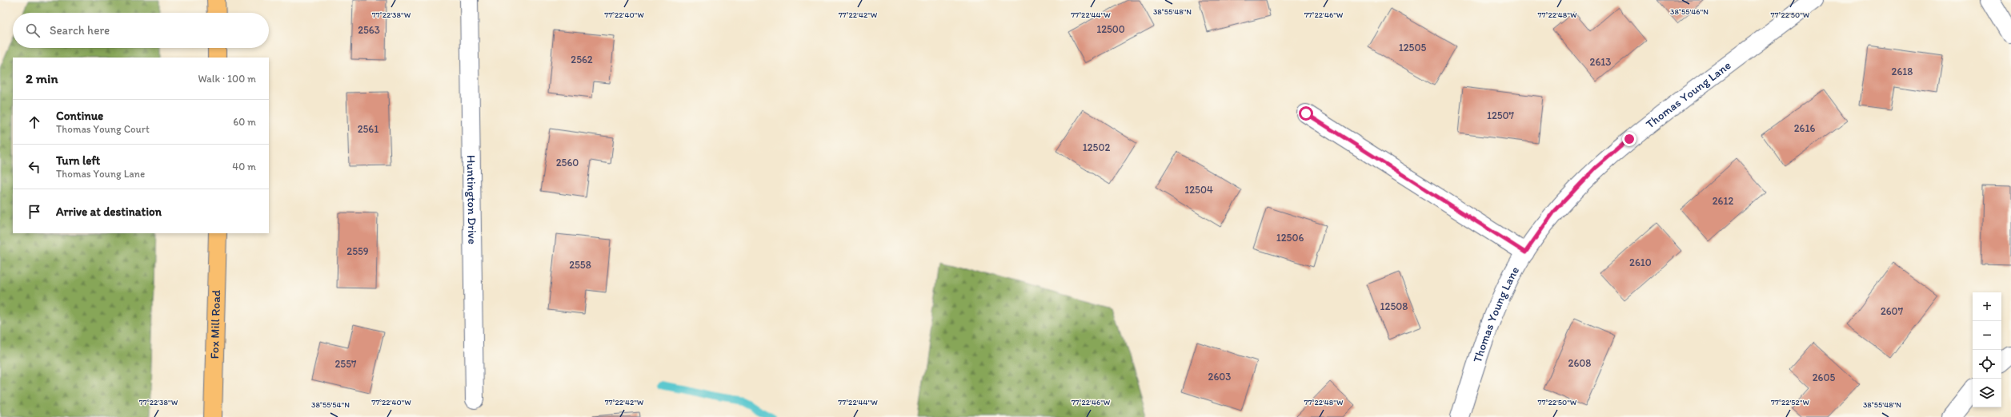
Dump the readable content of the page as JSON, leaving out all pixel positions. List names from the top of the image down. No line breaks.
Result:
{"streets":{"main road":["Fox Mill Road"],"street":["Thomas Young Lane","Huntington Drive"]},"house_numbers":["12500","2563","12505","2562","2613","2618","12507","2616","2561","12502","2560","12504","2612","12506","2559","2610","2558","12508","2607","2608","2557","2603","2605"],"page":{"search":"Search here","heading":["2 min","Walk · 100 m"],"list":[["Continue","Thomas Young Court","60 m"],["Turn left","Thomas Young Lane","40 m"],"Arrive at destination"],"map_buttons":["+","−"]},"coordinates":["38°55'46\"N","38°55'48\"N","77°22'38\"W","77°22'40\"W","77°22'42\"W","77°22'44\"W","77°22'46\"W","77°22'48\"W","77°22'50\"W","77°22'52\"W","38°55'54\"N"]}
